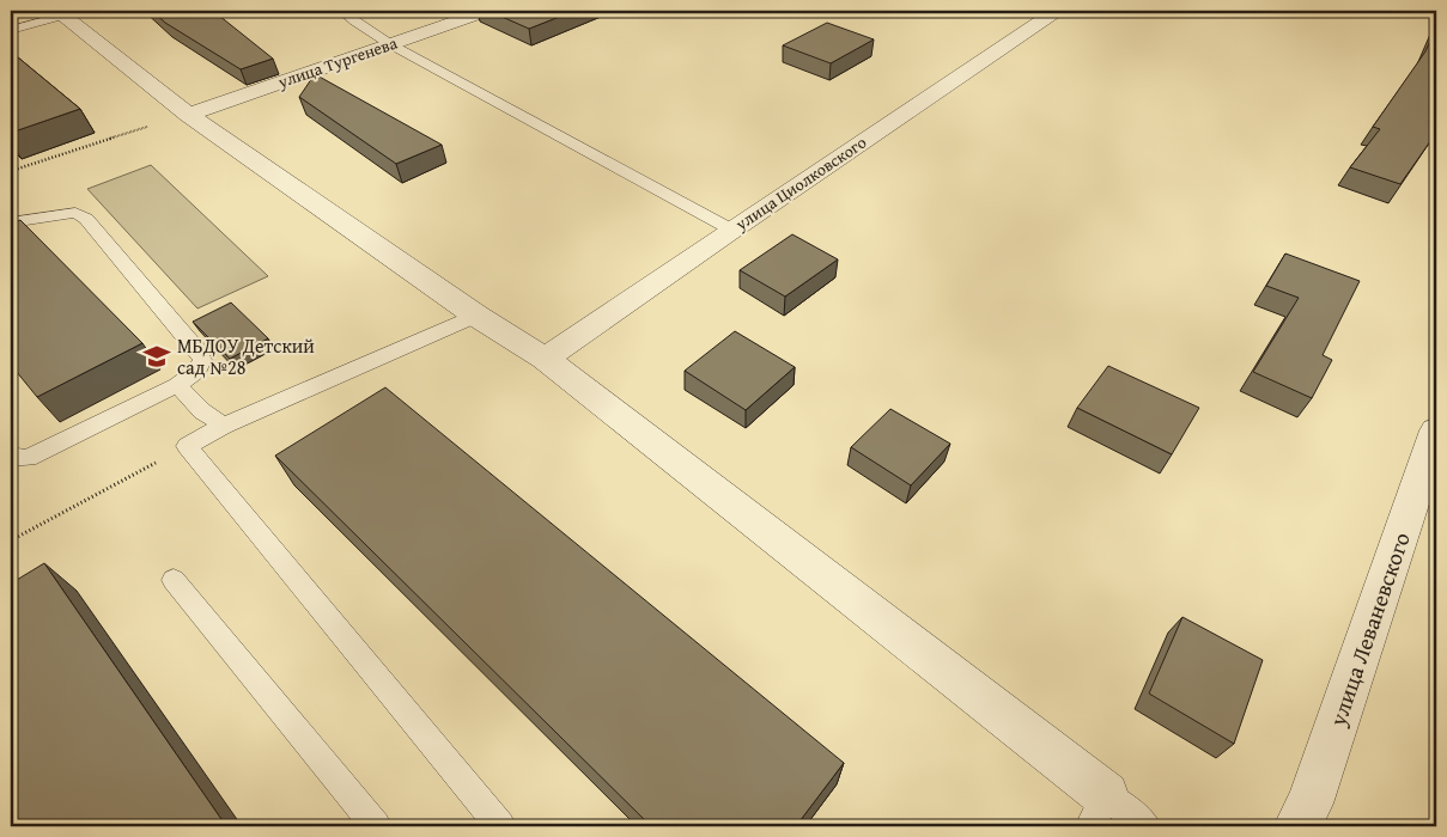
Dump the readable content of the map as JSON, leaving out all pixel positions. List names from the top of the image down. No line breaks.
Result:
{"streets":{"street":["улица Тургенева","улица Циолковского","улица Леваневского"]},"places":{"school or university":["МБДОУ Детский сад №28"]}}
